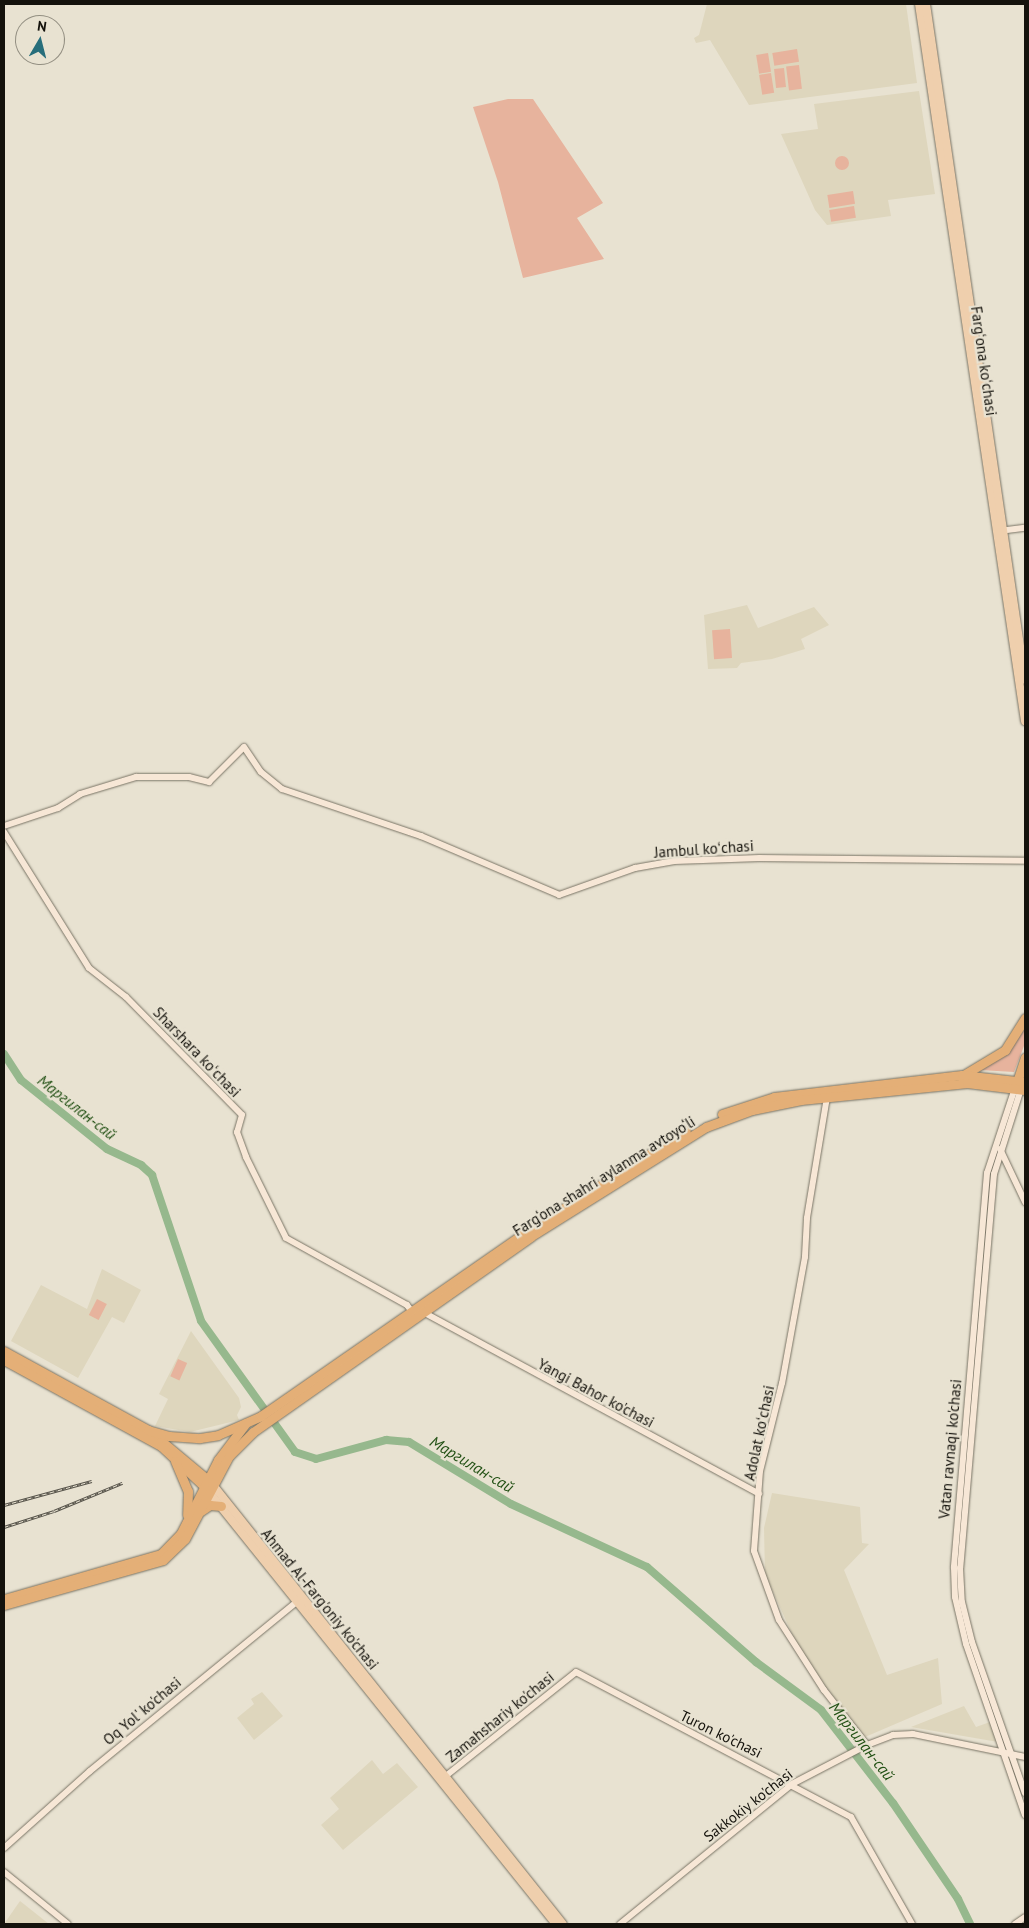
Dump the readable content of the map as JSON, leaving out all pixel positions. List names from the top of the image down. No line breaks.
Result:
{"streets":{"highway":["Farg‘ona shahri aylanma avtoyo‘li","Ahmad Al-Farg'oniy ko'chasi"],"main road":["Fargʻona koʻchasi"],"street":["Jambul koʻchasi","Sharshara koʻchasi","Yangi Bahor ko'chasi","Adolat koʻchasi","Vatan ravnaqi ko'chasi","Oq Yol' ko'chasi","Zamahshariy ko'chasi","Turon ko'chasi","Sakkokiy ko'chasi"]},"crossings":[["Sharshara koʻchasi","Farg‘ona shahri aylanma avtoyo‘li"],["Farg‘ona shahri aylanma avtoyo‘li","Yangi Bahor ko'chasi"],["Farg‘ona shahri aylanma avtoyo‘li","Adolat koʻchasi"],["Farg‘ona shahri aylanma avtoyo‘li","Vatan ravnaqi ko'chasi"],["Yangi Bahor ko'chasi","Adolat koʻchasi"],["Adolat koʻchasi","Sakkokiy ko'chasi"],["Vatan ravnaqi ko'chasi","Sakkokiy ko'chasi"],["Ahmad Al-Farg'oniy ko'chasi","Oq Yol' ko'chasi"],["Ahmad Al-Farg'oniy ko'chasi","Zamahshariy ko'chasi"],["Zamahshariy ko'chasi","Turon ko'chasi"],["Turon ko'chasi","Sakkokiy ko'chasi"]],"water":["Маргилан-сай"],"north":"top"}
